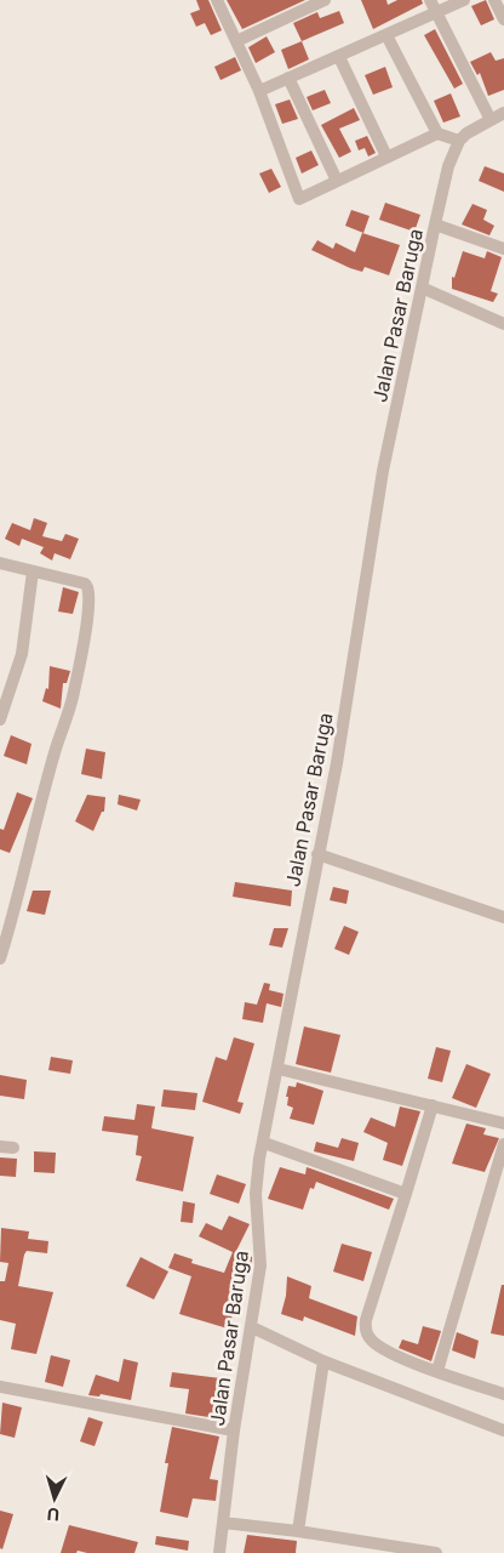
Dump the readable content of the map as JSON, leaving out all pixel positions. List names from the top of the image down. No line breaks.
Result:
{"streets":{"street":["Jalan Pasar Baruga"]},"north":"bottom"}
